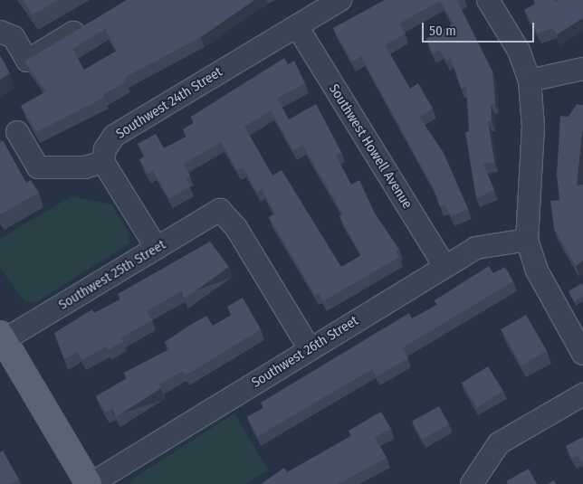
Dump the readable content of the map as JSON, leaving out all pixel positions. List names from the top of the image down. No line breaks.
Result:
{"streets":{"street":["Southwest 24th Street","Southwest Howell Avenue","Southwest 25th Street","Southwest 26th Street"]},"crossings":[["Southwest 24th Street","Southwest Howell Avenue"],["Southwest Howell Avenue","Southwest 26th Street"],["Southwest 25th Street","Southwest 26th Street"]],"scale_bar":"50 m"}
